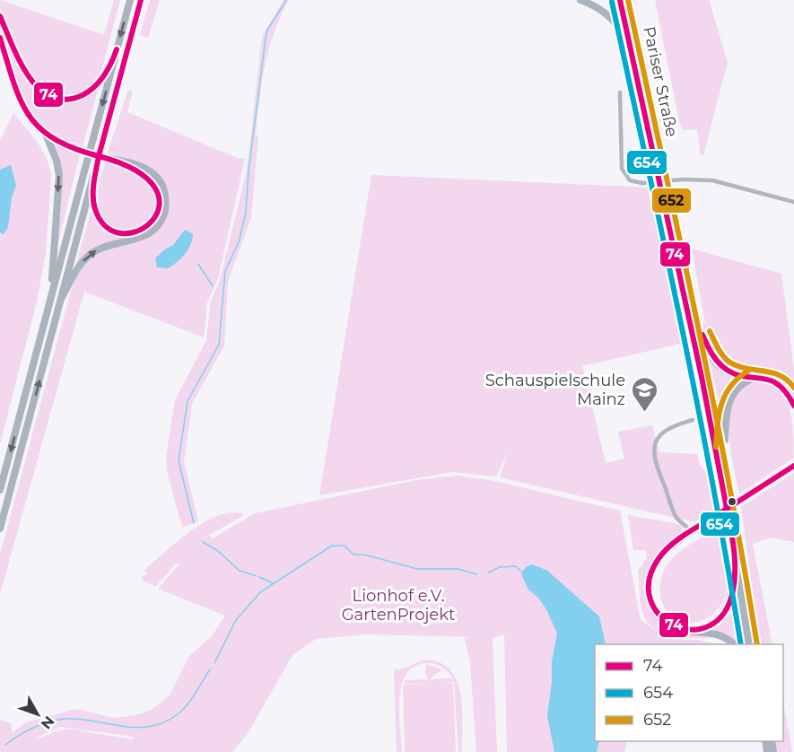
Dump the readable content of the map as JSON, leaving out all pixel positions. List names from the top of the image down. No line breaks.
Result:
{"streets":{"highway":["Pariser Straße"]},"parks":["Lionhof e.V. GartenProjekt"],"places":{"school or university":["Schauspielschule Mainz"]},"lines":["transit line 74","transit line 652","transit line 654"],"legend":["74","654","652"],"north":"bottom right"}
